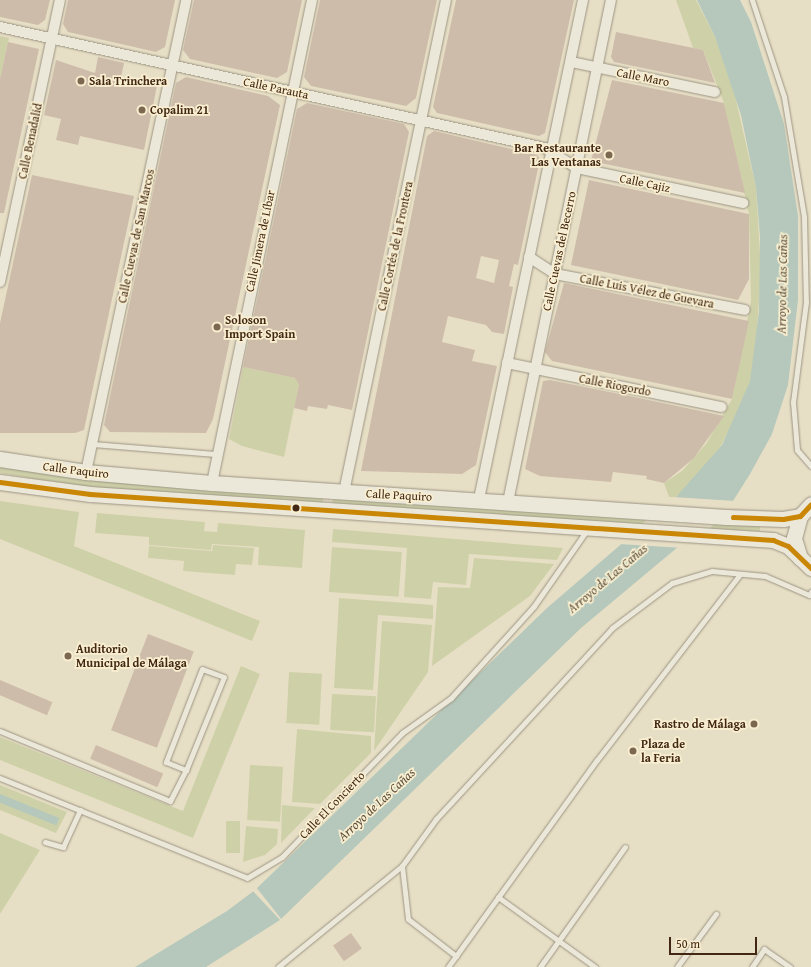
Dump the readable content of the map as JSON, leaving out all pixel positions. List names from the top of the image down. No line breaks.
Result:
{"streets":{"main road":["Calle Paquiro"],"street":["Calle Maro","Calle Parauta","Calle Benadalid","Calle Cajiz","Calle Cuevas de San Marcos","Calle Jimera de Líbar","Calle Cortés de la Frontera","Calle Cuevas del Becerro","Calle Luis Vélez de Guevara","Calle Riogordo"],"lane":["Calle El Concierto"]},"crossings":[["Calle Maro","Calle Cuevas del Becerro"],["Calle Parauta","Calle Benadalid"],["Calle Parauta","Calle Cajiz"],["Calle Parauta","Calle Cuevas de San Marcos"],["Calle Parauta","Calle Jimera de Líbar"],["Calle Parauta","Calle Cortés de la Frontera"],["Calle Cajiz","Calle Cuevas del Becerro"],["Calle Cuevas de San Marcos","Calle Paquiro"],["Calle Jimera de Líbar","Calle Paquiro"],["Calle Cortés de la Frontera","Calle Paquiro"],["Calle Cuevas del Becerro","Calle Luis Vélez de Guevara"],["Calle Cuevas del Becerro","Calle Riogordo"],["Calle Cuevas del Becerro","Calle Paquiro"],["Calle Paquiro","Calle El Concierto"]],"water":["Arroyo de Las Cañas"],"places":["Sala Trinchera","Copalim 21","Bar Restaurante Las Ventanas","Soloson Import Spain","Auditorio Municipal de Málaga","Rastro de Málaga","Plaza de la Feria"],"scale_bar":"50 m"}
